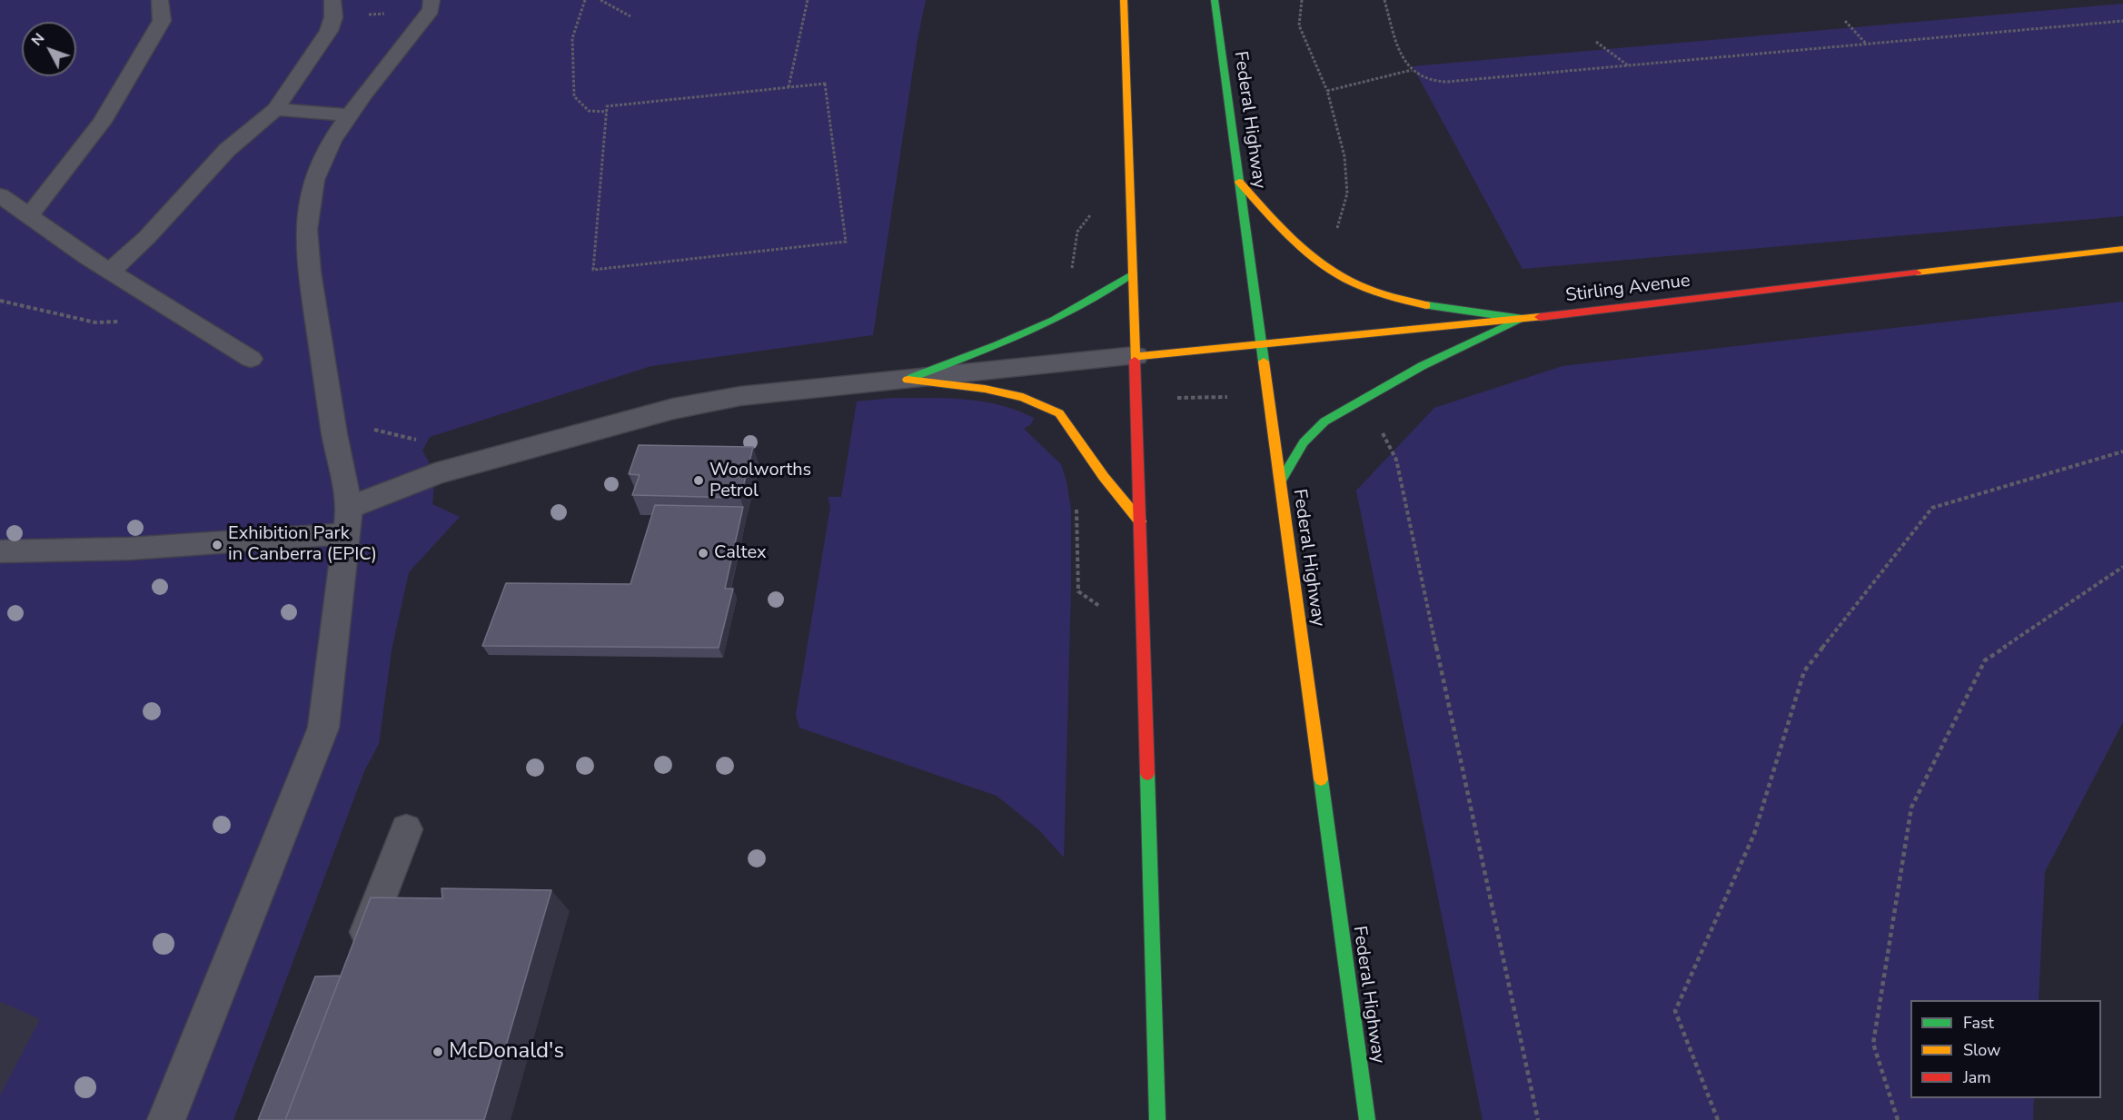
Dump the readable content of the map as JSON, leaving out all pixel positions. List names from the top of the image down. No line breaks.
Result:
{"streets":{"main road":["Federal Highway","Stirling Avenue"]},"crossings":[["Federal Highway","Stirling Avenue"]],"places":["Woolworths Petrol","Exhibition Park in Canberra (EPIC)","Caltex","McDonald's"],"legend":["Fast","Slow","Jam"],"north":"top left"}
